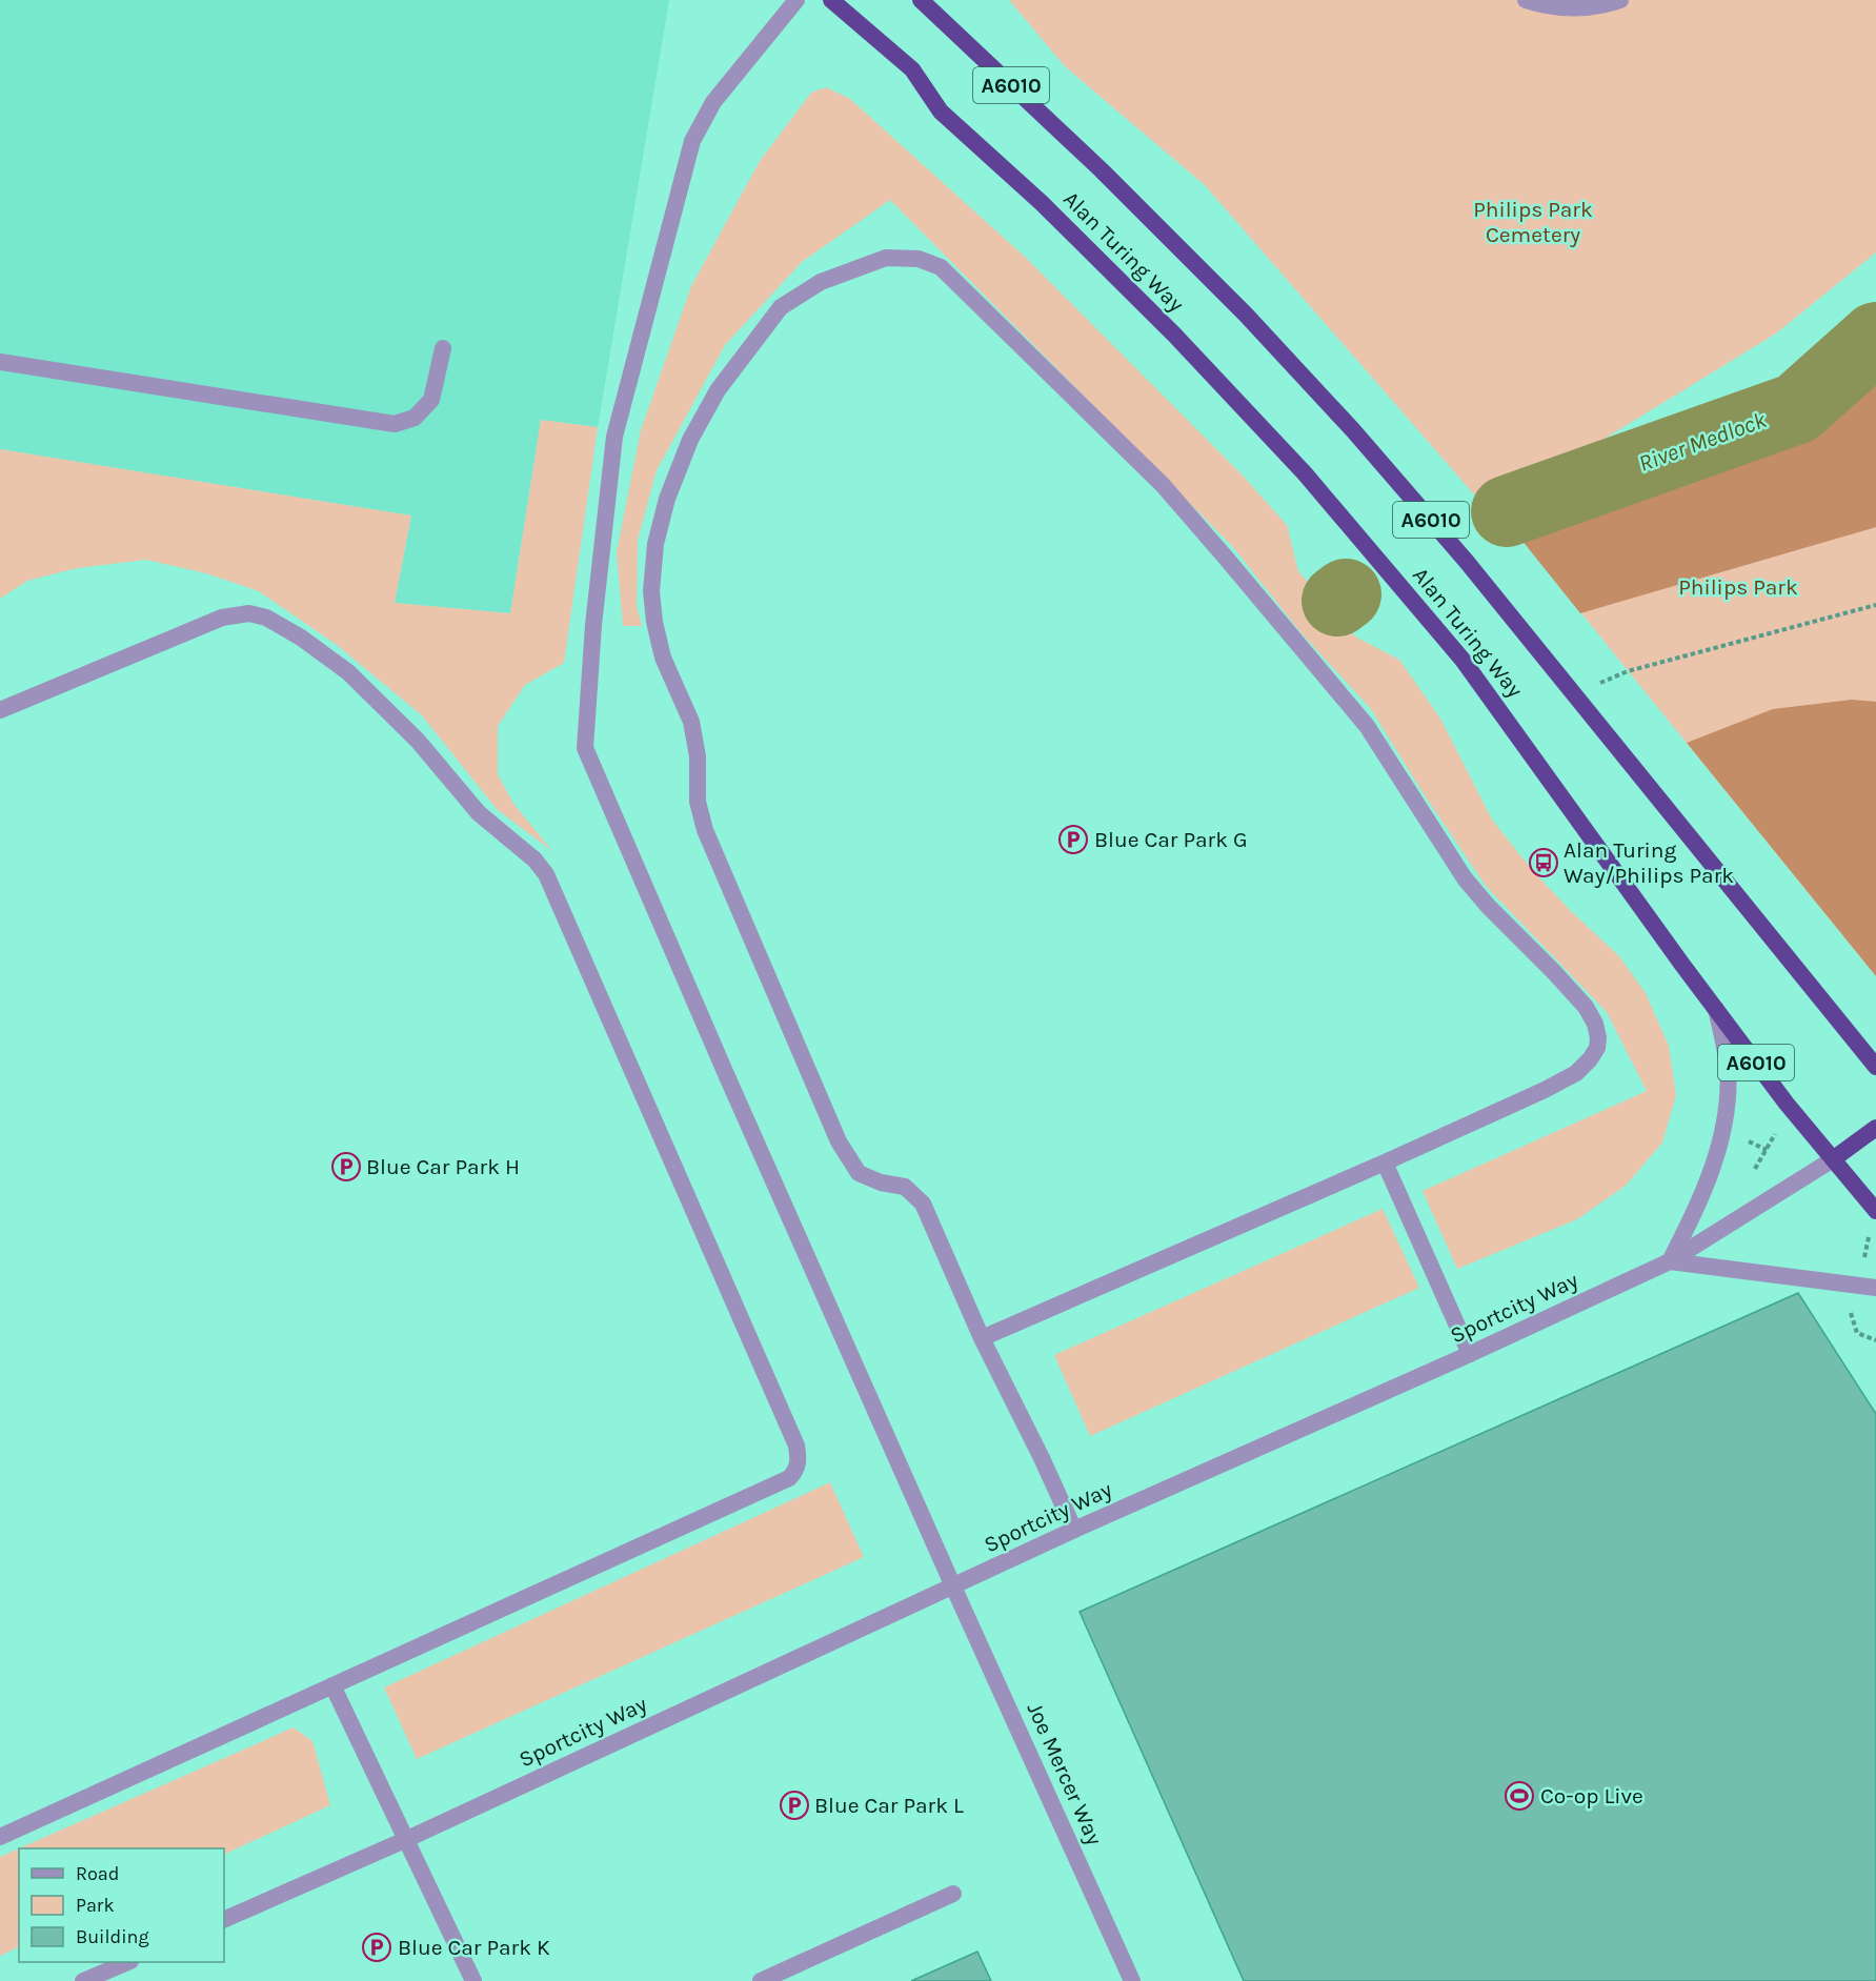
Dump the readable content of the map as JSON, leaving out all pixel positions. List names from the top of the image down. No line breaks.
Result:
{"streets":{"highway":["A6010","Alan Turing Way","Sportcity Way"],"street":["Joe Mercer Way"]},"crossings":[["Alan Turing Way","Sportcity Way"],["Sportcity Way","Joe Mercer Way"]],"water":["River Medlock"],"parks":["Philips Park Cemetery","Philips Park"],"places":{"parking":["Blue Car Park G","Blue Car Park H","Blue Car Park L","Blue Car Park K"],"bus stop":["Alan Turing Way/Philips Park"],"sports":["Co-op Live"]},"legend":["Road","Park","Building"]}
